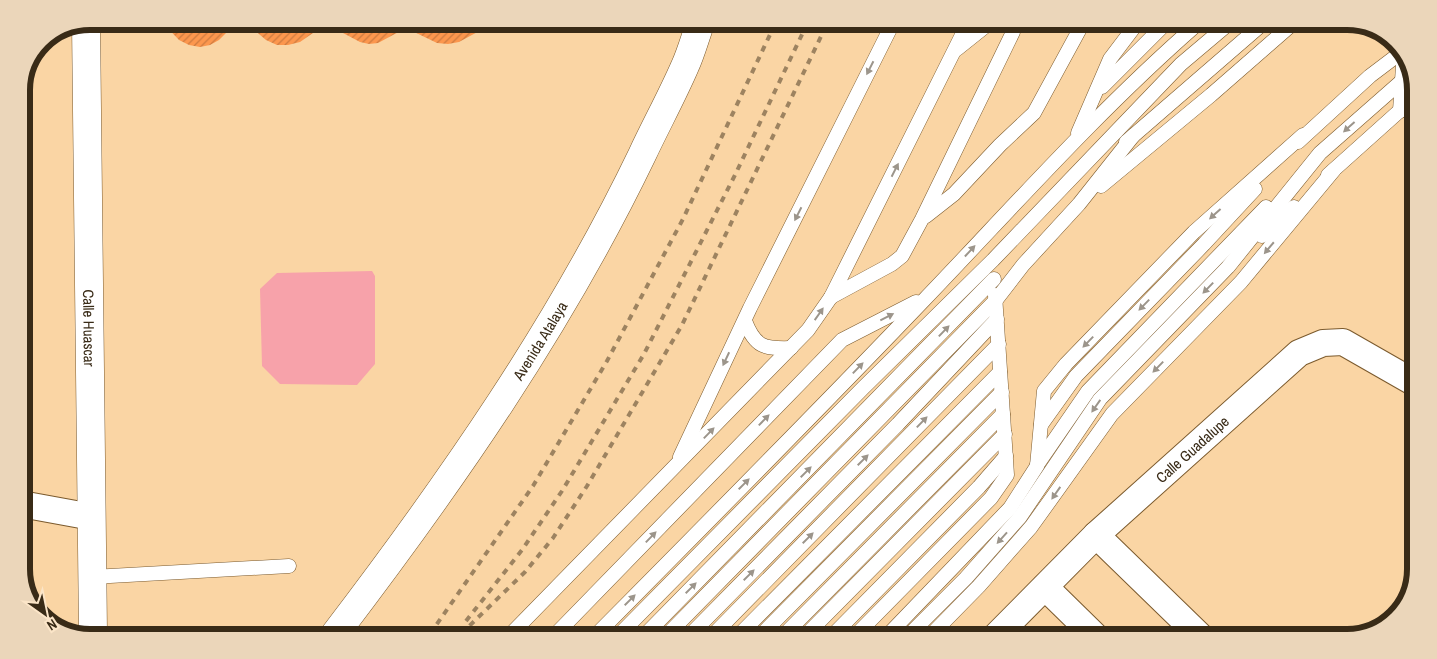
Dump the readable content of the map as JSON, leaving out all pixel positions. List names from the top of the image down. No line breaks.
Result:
{"streets":{"main road":["Calle Huascar","Avenida Atalaya"],"street":["Calle Guadalupe"]},"north":"bottom right"}
